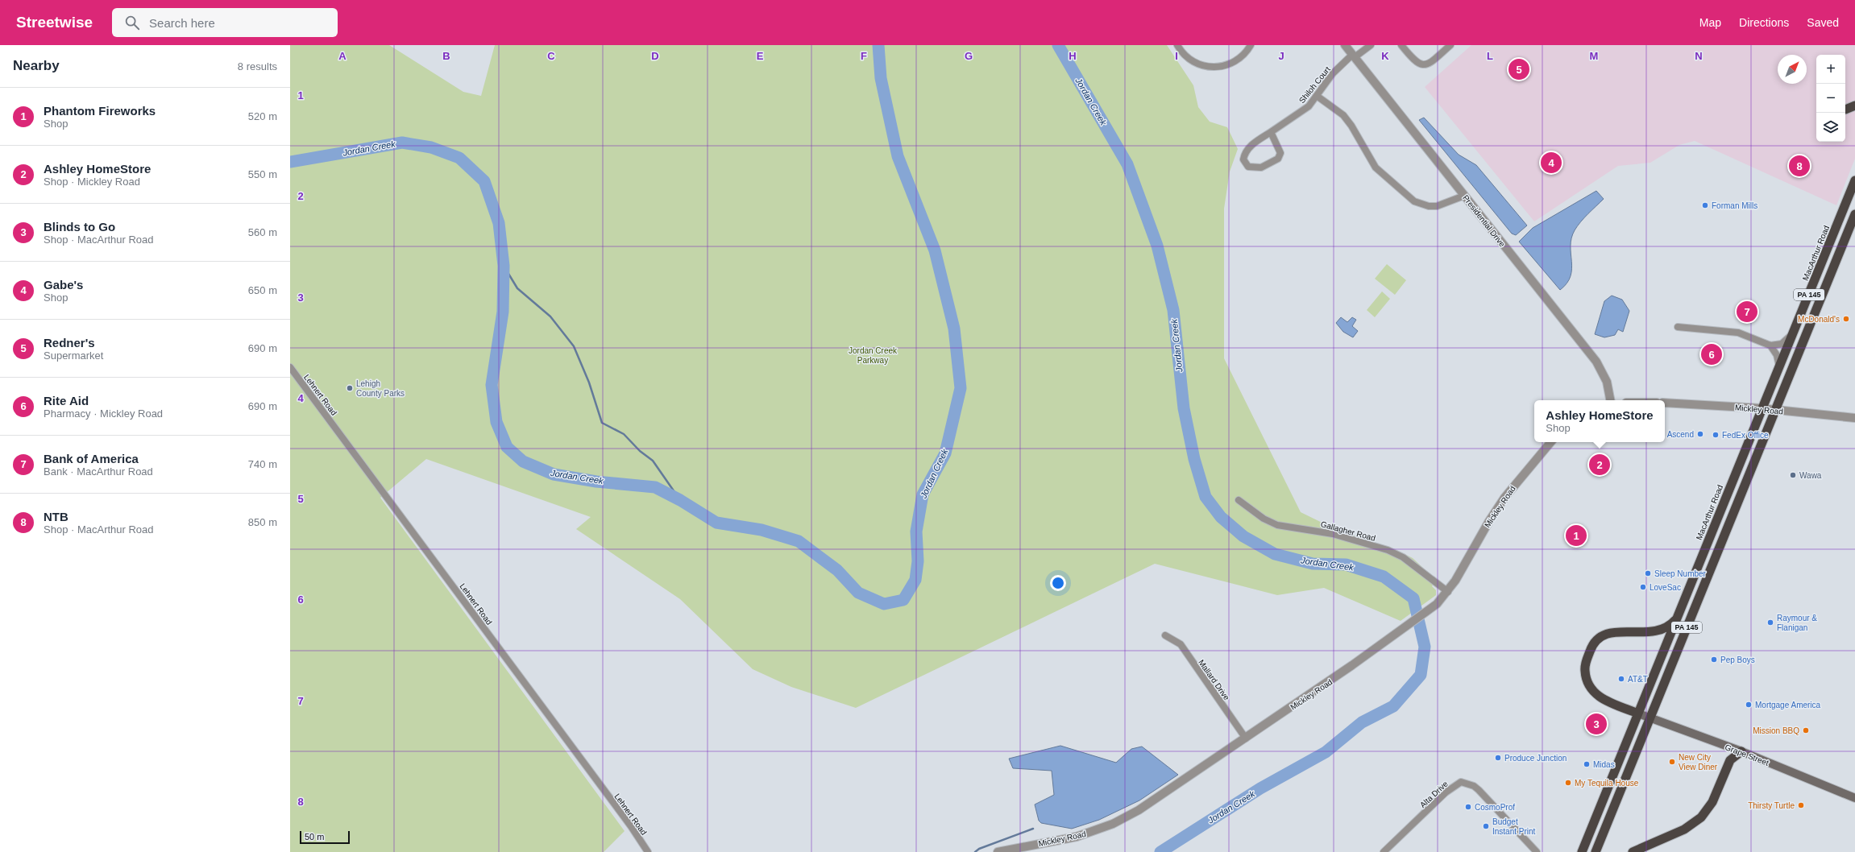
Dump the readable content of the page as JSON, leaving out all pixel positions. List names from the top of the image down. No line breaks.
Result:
{"streets":{"highway":["MacArthur Road","PA 145"],"main road":["Grape Street"],"street":["Shiloh Court","Presidential Drive","Lehnert Road","Mickley Road","Gallagher Road","Mallard Drive","Alta Drive"]},"crossings":[["Shiloh Court","Presidential Drive"],["MacArthur Road","Mickley Road"],["MacArthur Road","Grape Street"],["PA 145","Mickley Road"],["PA 145","Grape Street"],["Mickley Road","Gallagher Road"],["Mickley Road","Mallard Drive"]],"water":["Jordan Creek"],"parks":["Jordan Creek Parkway"],"places":["Forman Mills","McDonald's","Lehigh County Parks","Ascend","FedEx Office","Wawa","Sleep Number","LoveSac","Raymour & Flanigan","Pep Boys","AT&T","Mortgage America","Mission BBQ","Produce Junction","New City View Diner","Midas","My Tequila House","Thirsty Turtle","CosmoProf","Budget Instant Print"],"scale_bar":"50 m","north":"top right","page":{"header":"Streetwise","search":"Search here","nav":["Map","Directions","Saved"],"heading":["Nearby","8 results"],"map_buttons":["+","−"],"pins":["5","4","8","7","6","2","1","3"],"list":[{"mark":"1","name":"Phantom Fireworks","note":"Shop","value":"520 m"},{"mark":"2","name":"Ashley HomeStore","note":"Shop · Mickley Road","value":"550 m"},{"mark":"3","name":"Blinds to Go","note":"Shop · MacArthur Road","value":"560 m"},{"mark":"4","name":"Gabe's","note":"Shop","value":"650 m"},{"mark":"5","name":"Redner's","note":"Supermarket","value":"690 m"},{"mark":"6","name":"Rite Aid","note":"Pharmacy · Mickley Road","value":"690 m"},{"mark":"7","name":"Bank of America","note":"Bank · MacArthur Road","value":"740 m"},{"mark":"8","name":"NTB","note":"Shop · MacArthur Road","value":"850 m"}],"popup":["Ashley HomeStore","Shop"],"scale":"50 m"},"grid":{"columns":["A","B","C","D","E","F","G","H","I","J","K","L","M","N"],"rows":["1","2","3","4","5","6","7","8"]}}
